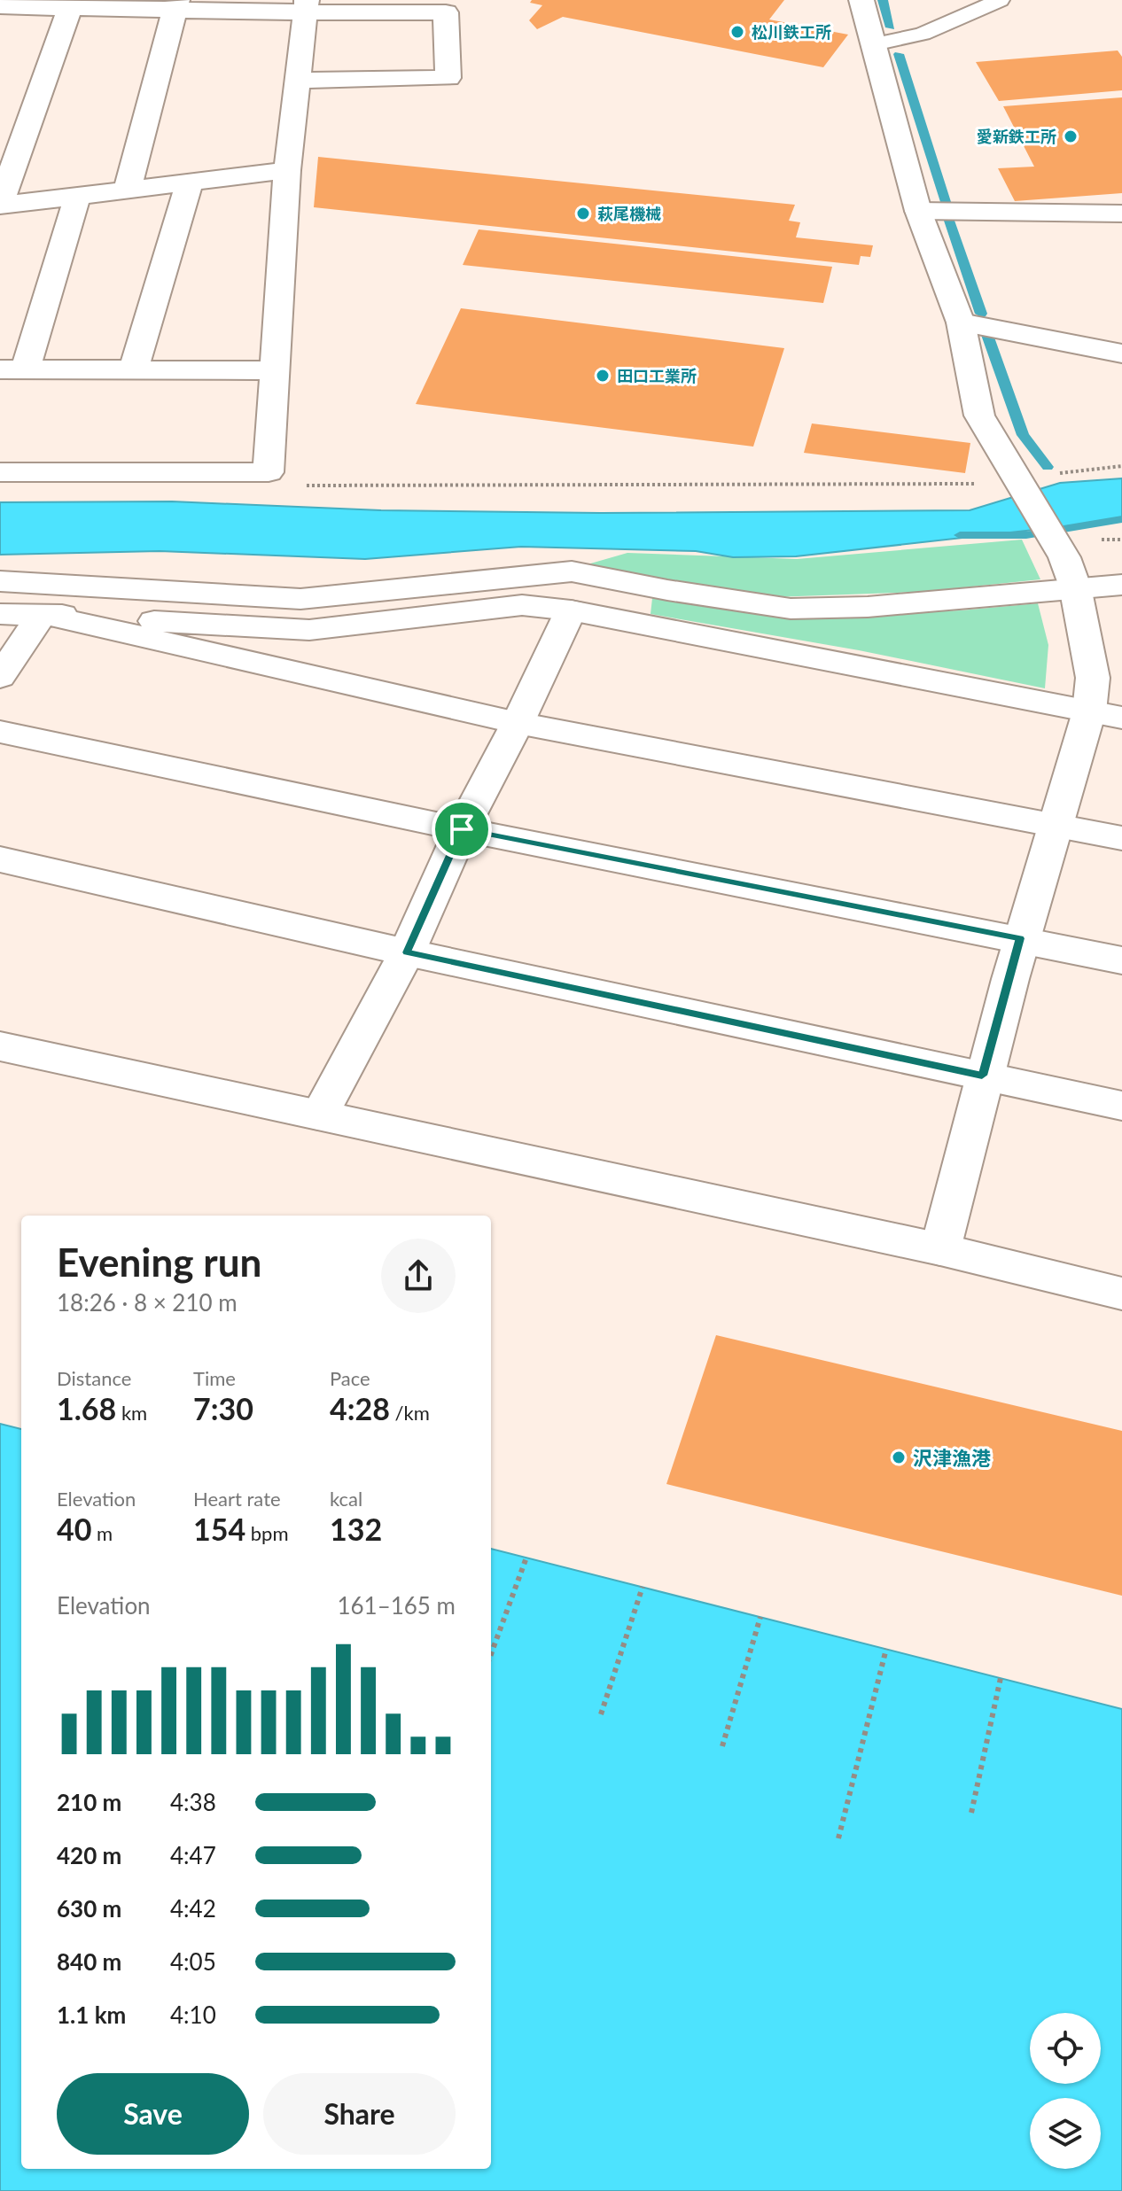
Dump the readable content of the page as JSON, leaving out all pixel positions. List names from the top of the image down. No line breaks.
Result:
{"places":["松川鉄工所","愛新鉄工所","萩尾機械","田口工業所","沢津漁港"],"page":{"heading":["Evening run","18:26 · 8 × 210 m"],"stats":[["Distance","1.68 km"],["Time","7:30"],["Pace","4:28 /km"],["Elevation","40 m"],["Heart rate","154 bpm"],["kcal","132"]],"chart":["Elevation","161–165 m"],"list":[{"name":"210 m","note":"4:38"},{"name":"420 m","note":"4:47"},{"name":"630 m","note":"4:42"},{"name":"840 m","note":"4:05"},{"name":"1.1 km","note":"4:10"}],"buttons":["Save","Share"]}}
